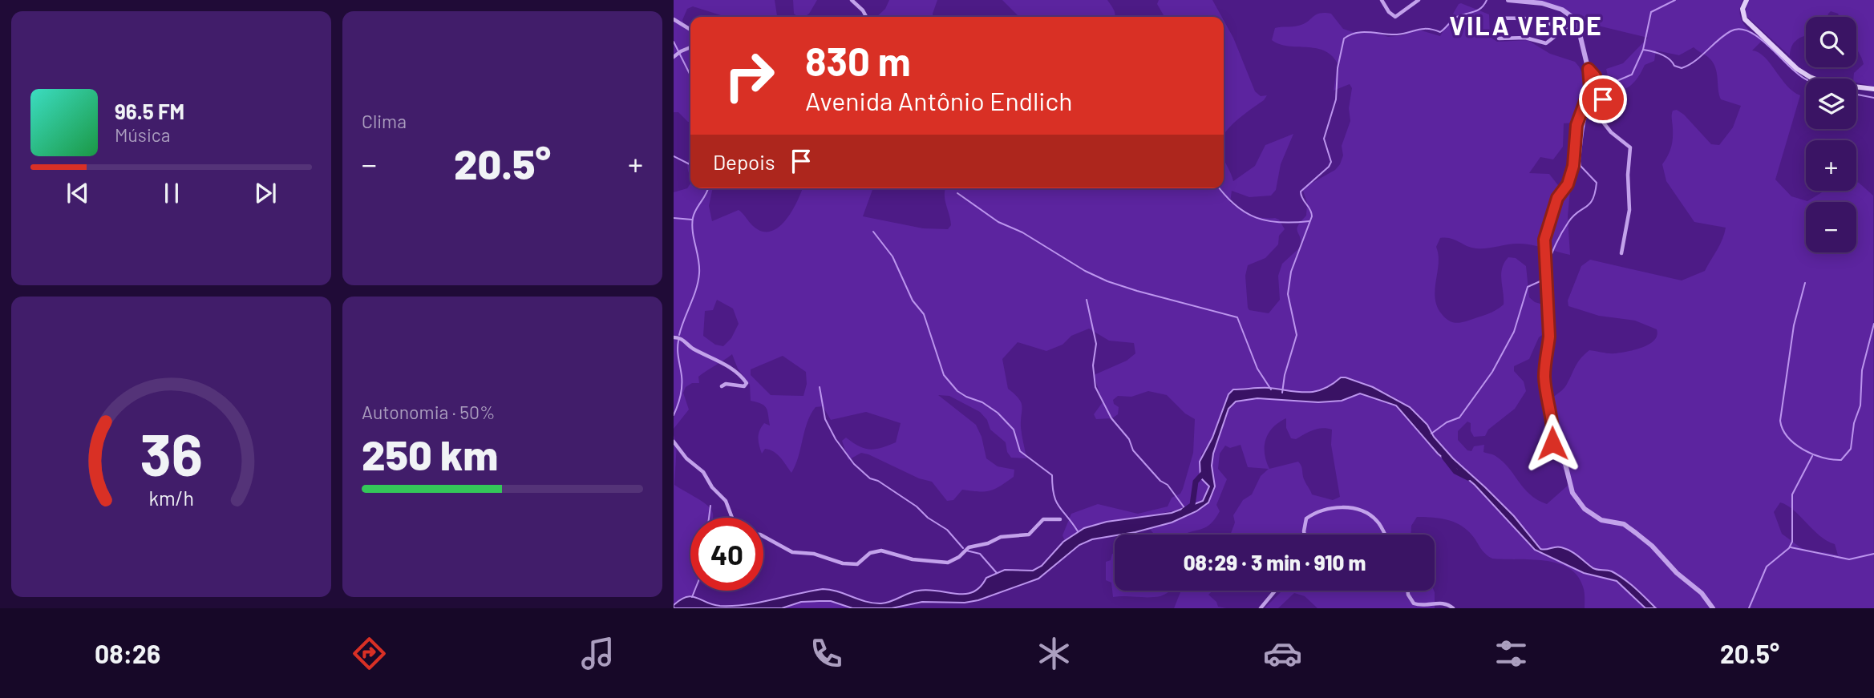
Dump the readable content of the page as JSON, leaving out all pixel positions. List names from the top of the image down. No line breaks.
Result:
{"districts":["VILA VERDE"],"page":{"tile":["Clima",["Autonomia · 50%","250 km"]],"map_buttons":["+","−"],"turn":["830 m","Avenida Antônio Endlich"],"song":["96.5 FM","Música"],"then":"Depois","heat":["−","20.5°","+"],"limit":"40","trip":"08:29 · 3 min · 910 m","tabs":["08:26","20.5°"],"gauge":["36","km/h"]}}
